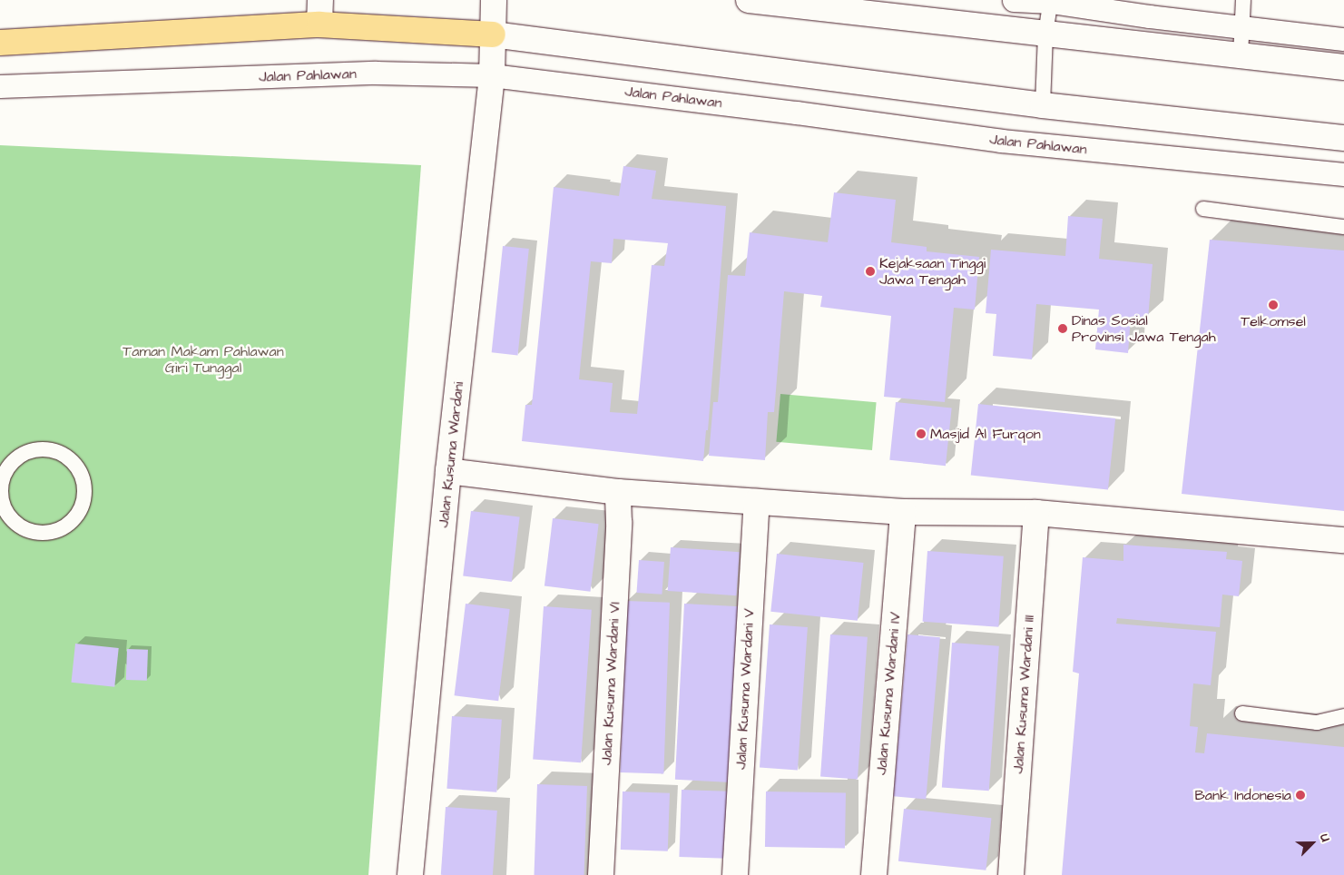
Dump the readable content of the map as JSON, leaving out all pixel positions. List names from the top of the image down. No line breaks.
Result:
{"streets":{"street":["Jalan Pahlawan","Jalan Kusuma Wardani","Jalan Kusuma Wardani VI","Jalan Kusuma Wardani V","Jalan Kusuma Wardani IV","Jalan Kusuma Wardani III"]},"crossings":[["Jalan Pahlawan","Jalan Kusuma Wardani"]],"parks":["Taman Makam Pahlawan Giri Tunggal"],"places":["Kejaksaan Tinggi Jawa Tengah","Telkomsel","Dinas Sosial Provinsi Jawa Tengah","Masjid Al Furqon","Bank Indonesia"],"north":"top right"}
